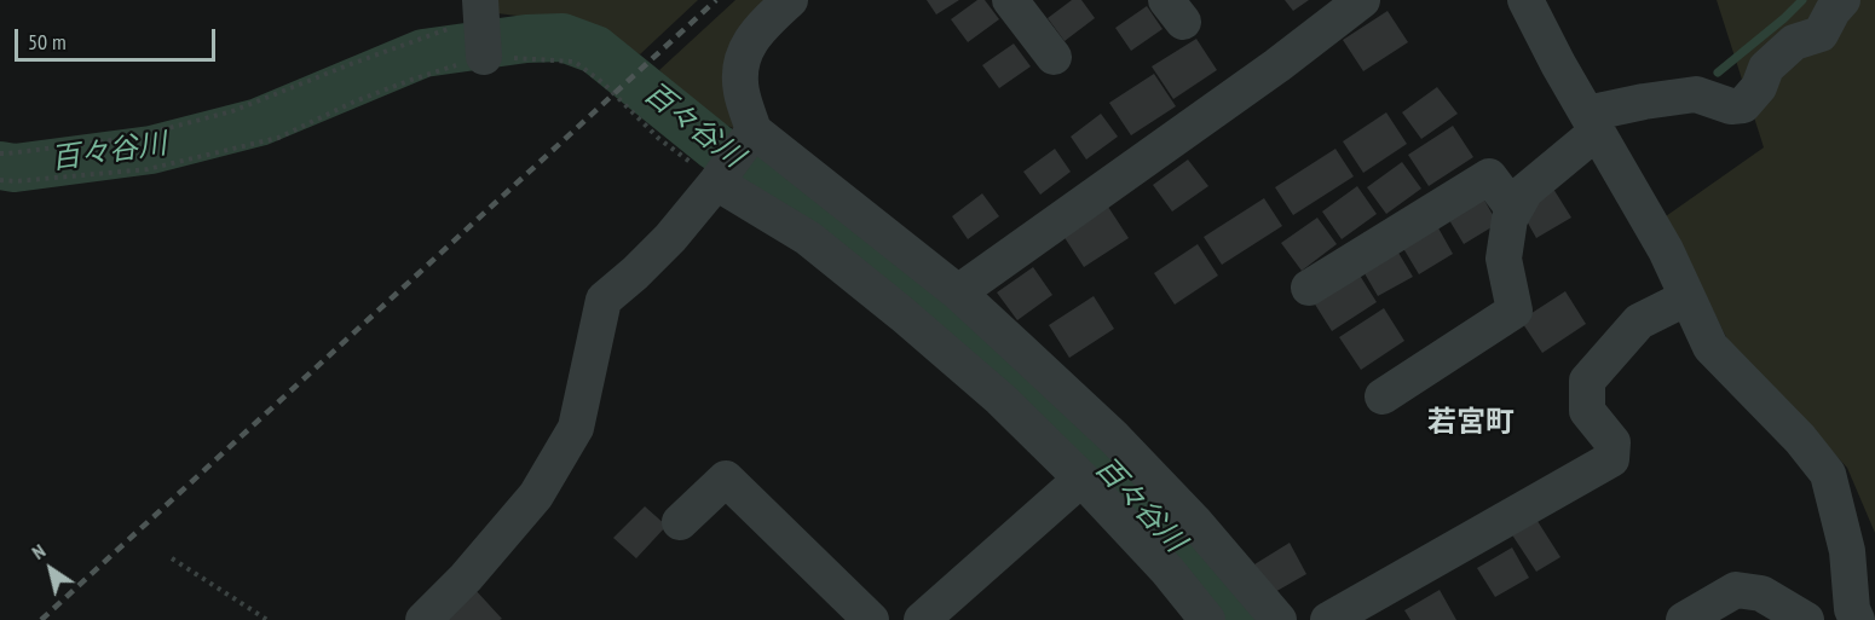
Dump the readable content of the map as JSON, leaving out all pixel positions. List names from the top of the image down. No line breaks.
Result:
{"districts":["若宮町"],"water":["百々谷川"],"scale_bar":"50 m","north":"top left"}
